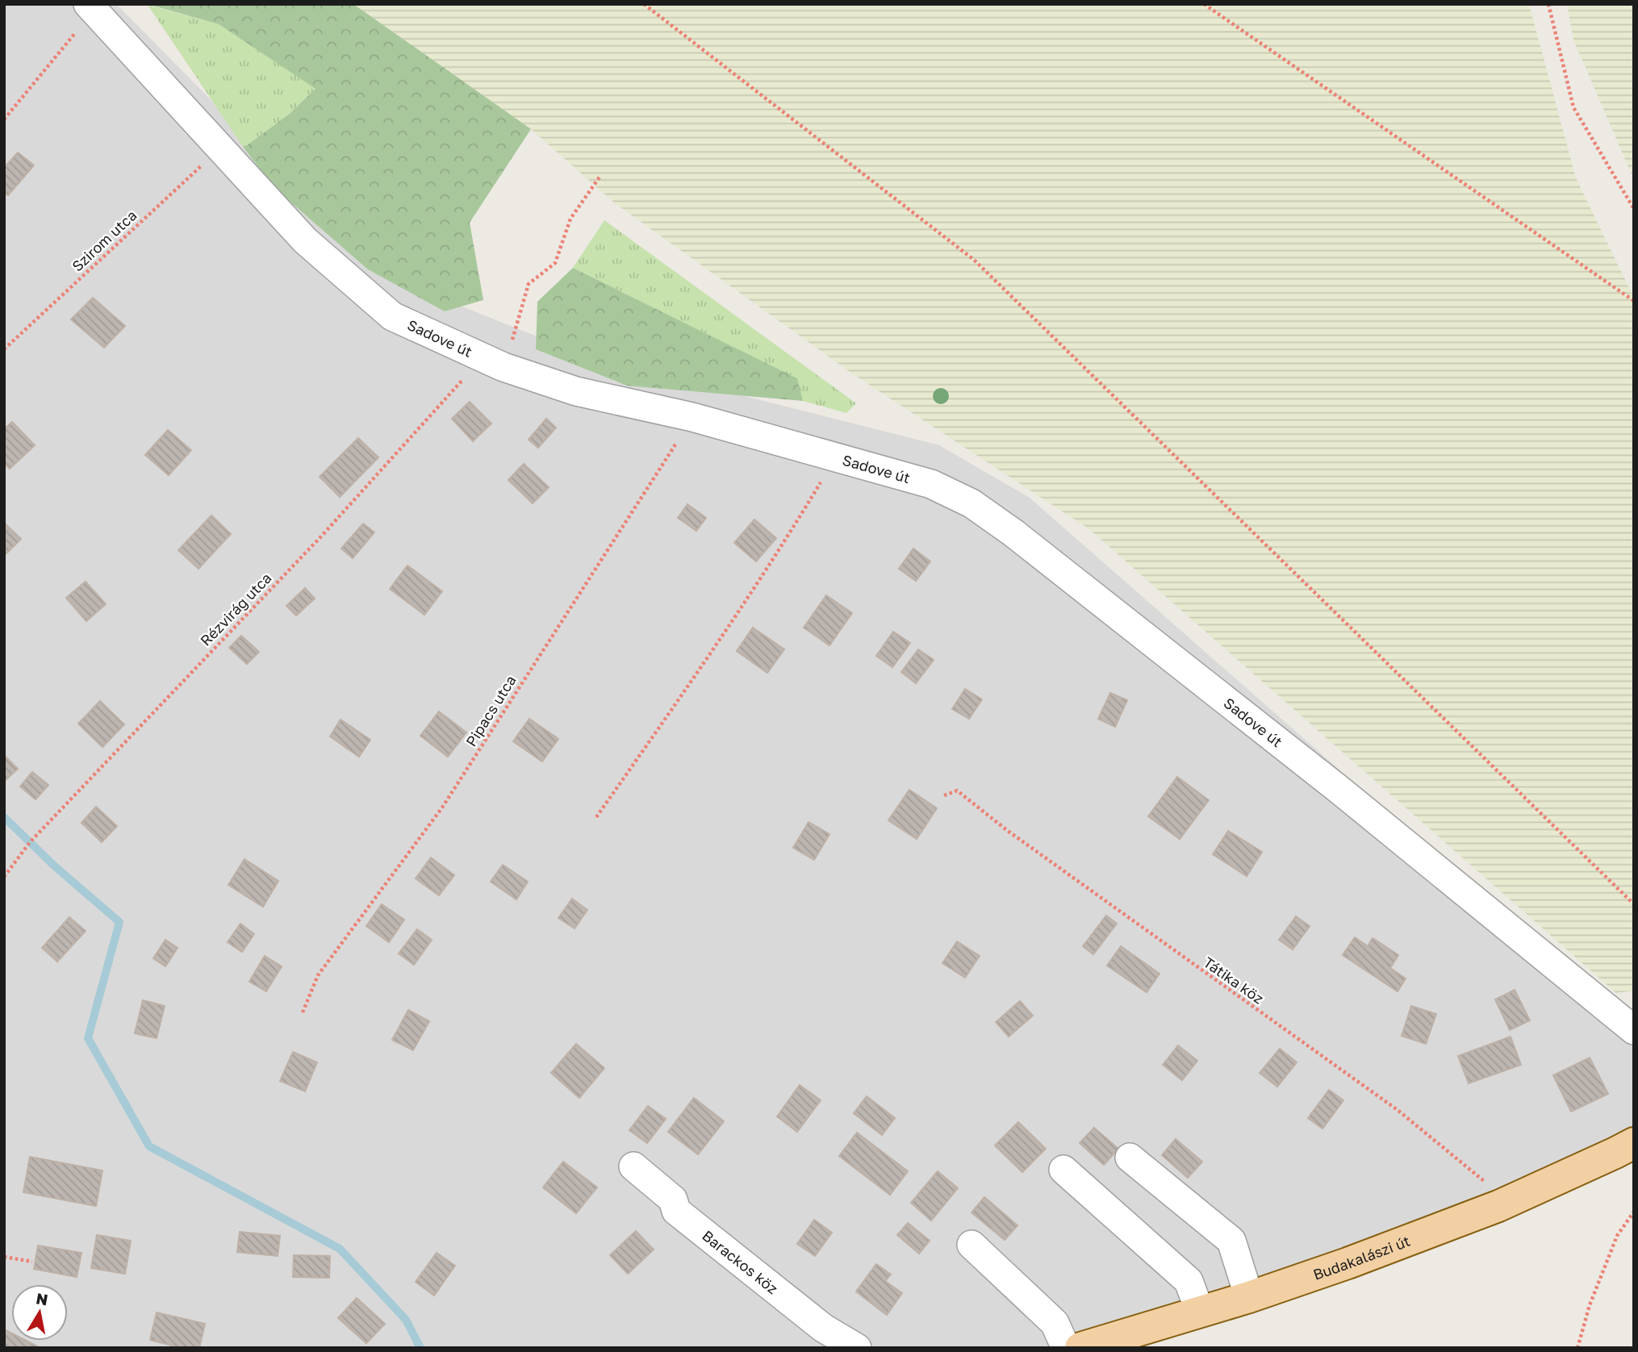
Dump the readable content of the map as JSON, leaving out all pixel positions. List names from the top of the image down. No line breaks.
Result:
{"streets":{"main road":["Budakalászi út"],"street":["Sadove út","Barackos köz"],"path":["Szirom utca","Rézvirág utca","Pipacs utca","Tátika köz"]},"crossings":[["Szirom utca","Sadove út"],["Sadove út","Rézvirág utca"],["Sadove út","Pipacs utca"],["Tátika köz","Budakalászi út"]],"north":"top"}
